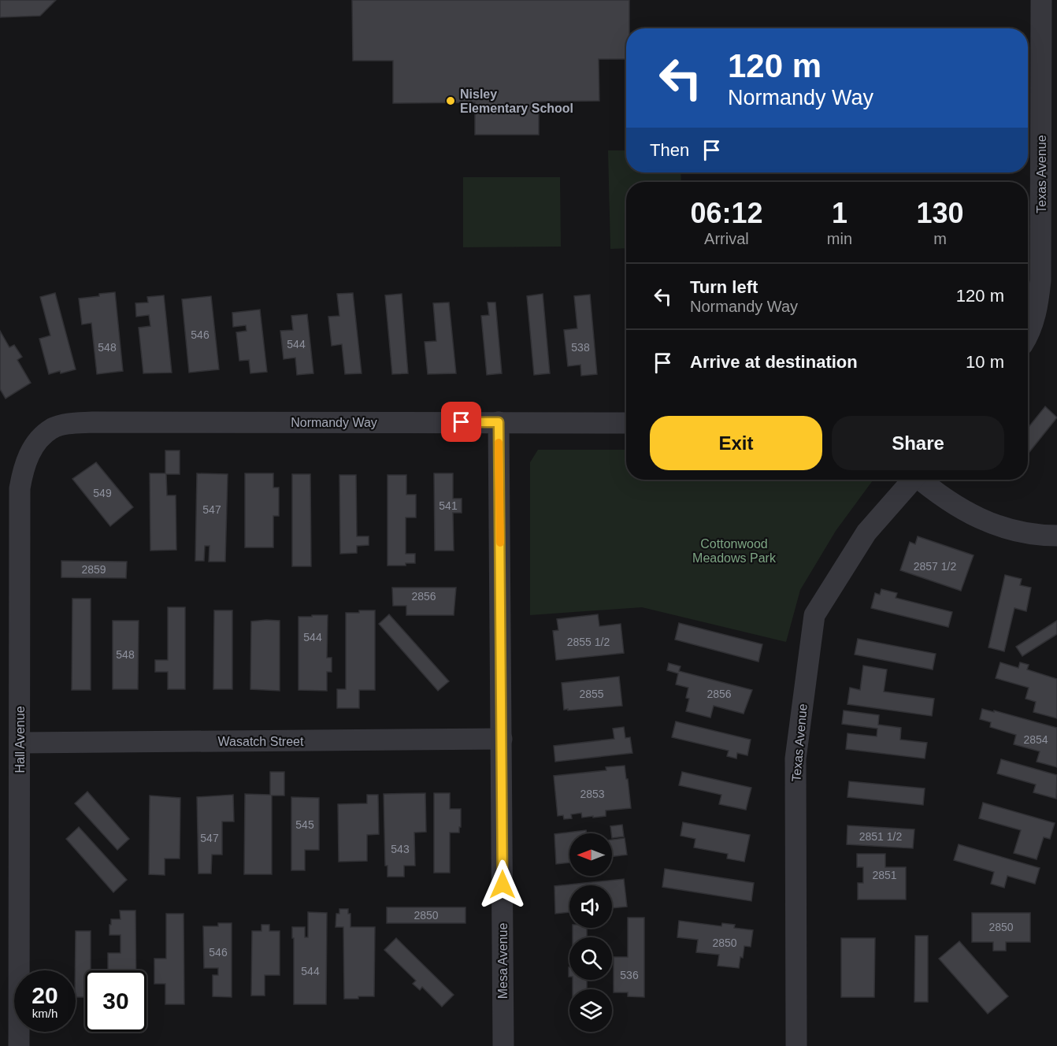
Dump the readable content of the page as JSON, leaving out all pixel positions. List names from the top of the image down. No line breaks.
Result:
{"streets":{"street":["Texas Avenue","Normandy Way","Hall Avenue","Wasatch Street","Mesa Avenue"]},"crossings":[["Normandy Way","Hall Avenue"],["Normandy Way","Mesa Avenue"],["Hall Avenue","Wasatch Street"],["Wasatch Street","Mesa Avenue"]],"parks":["Cottonwood Meadows Park"],"places":["Nisley Elementary School"],"house_numbers":["546","544","548","538","549","541","547","2857 1/2","2859","2856","544","2855 1/2","548","2855","2856","2854","2853","545","2851 1/2","547","543","2851","2850","2850","2850","546","544","536"],"north":"left","page":{"turn":["120 m","Normandy Way"],"then":"Then","eta":["06:12","Arrival","1","min","130","m"],"list":[{"name":"Turn left","note":"Normandy Way","value":"120 m"},{"name":"Arrive at destination","value":"10 m"}],"buttons":["Exit","Share"],"speed":"20 km/h","limit":"30"}}
